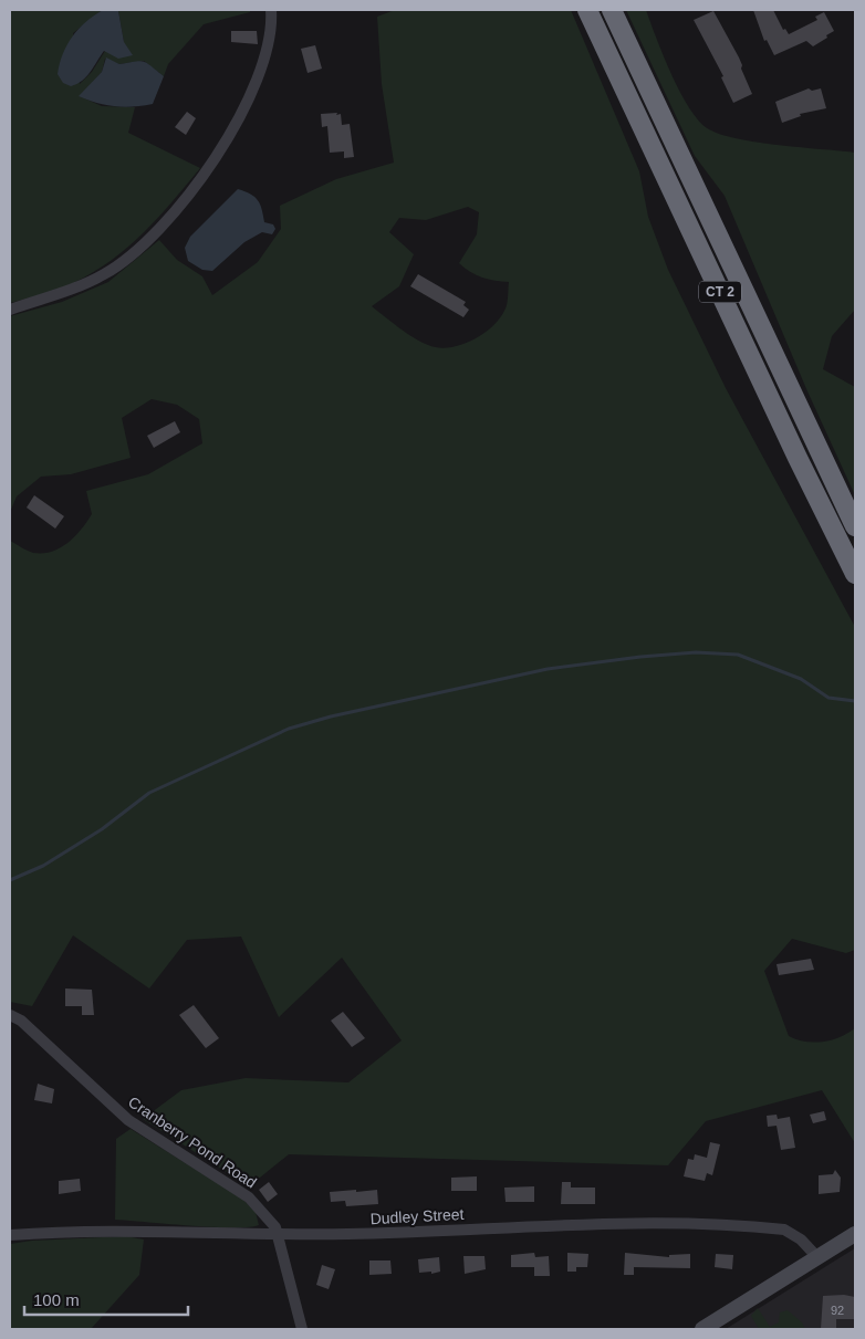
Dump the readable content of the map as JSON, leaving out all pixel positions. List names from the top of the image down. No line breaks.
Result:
{"streets":{"highway":["CT 2"],"street":["Cranberry Pond Road","Dudley Street"]},"crossings":[["Cranberry Pond Road","Dudley Street"]],"house_numbers":["92"],"scale_bar":"100 m"}
